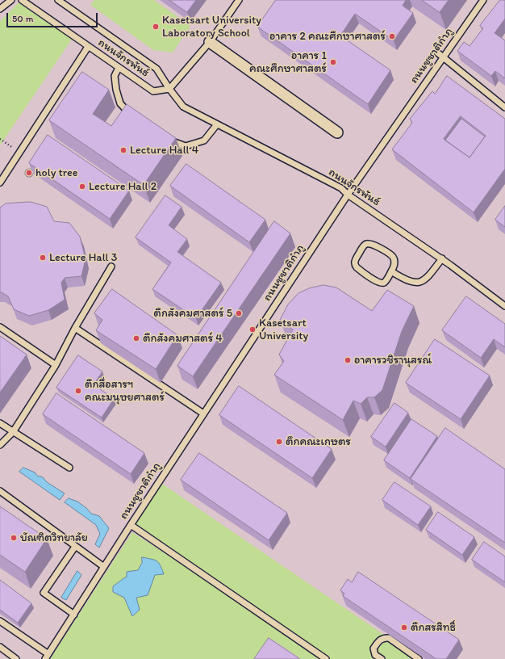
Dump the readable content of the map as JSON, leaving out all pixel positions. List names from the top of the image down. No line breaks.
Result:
{"streets":{"lane":["ถนนชูชาติกำภู","ถนนจักรพันธ์"]},"crossings":[["ถนนชูชาติกำภู","ถนนจักรพันธ์"]],"places":["Kasetsart University Laboratory School","อาคาร 2 คณะศึกษาศาสตร์","อาคาร 1 คณะศึกษาศาสตร์","Lecture Hall 4","holy tree","Lecture Hall 2","Lecture Hall 3","ตึกสังคมศาสตร์ 5","Kasetsart University","ตึกสังคมศาสตร์ 4","อาคารวชิรานุสรณ์","ตึกสื่อสารฯ คณะมนุษยศาสตร์","ตึกคณะเกษตร","บัณฑิตวิทยาลัย","ตึกสรสิทธิ์"],"scale_bar":"50 m"}
